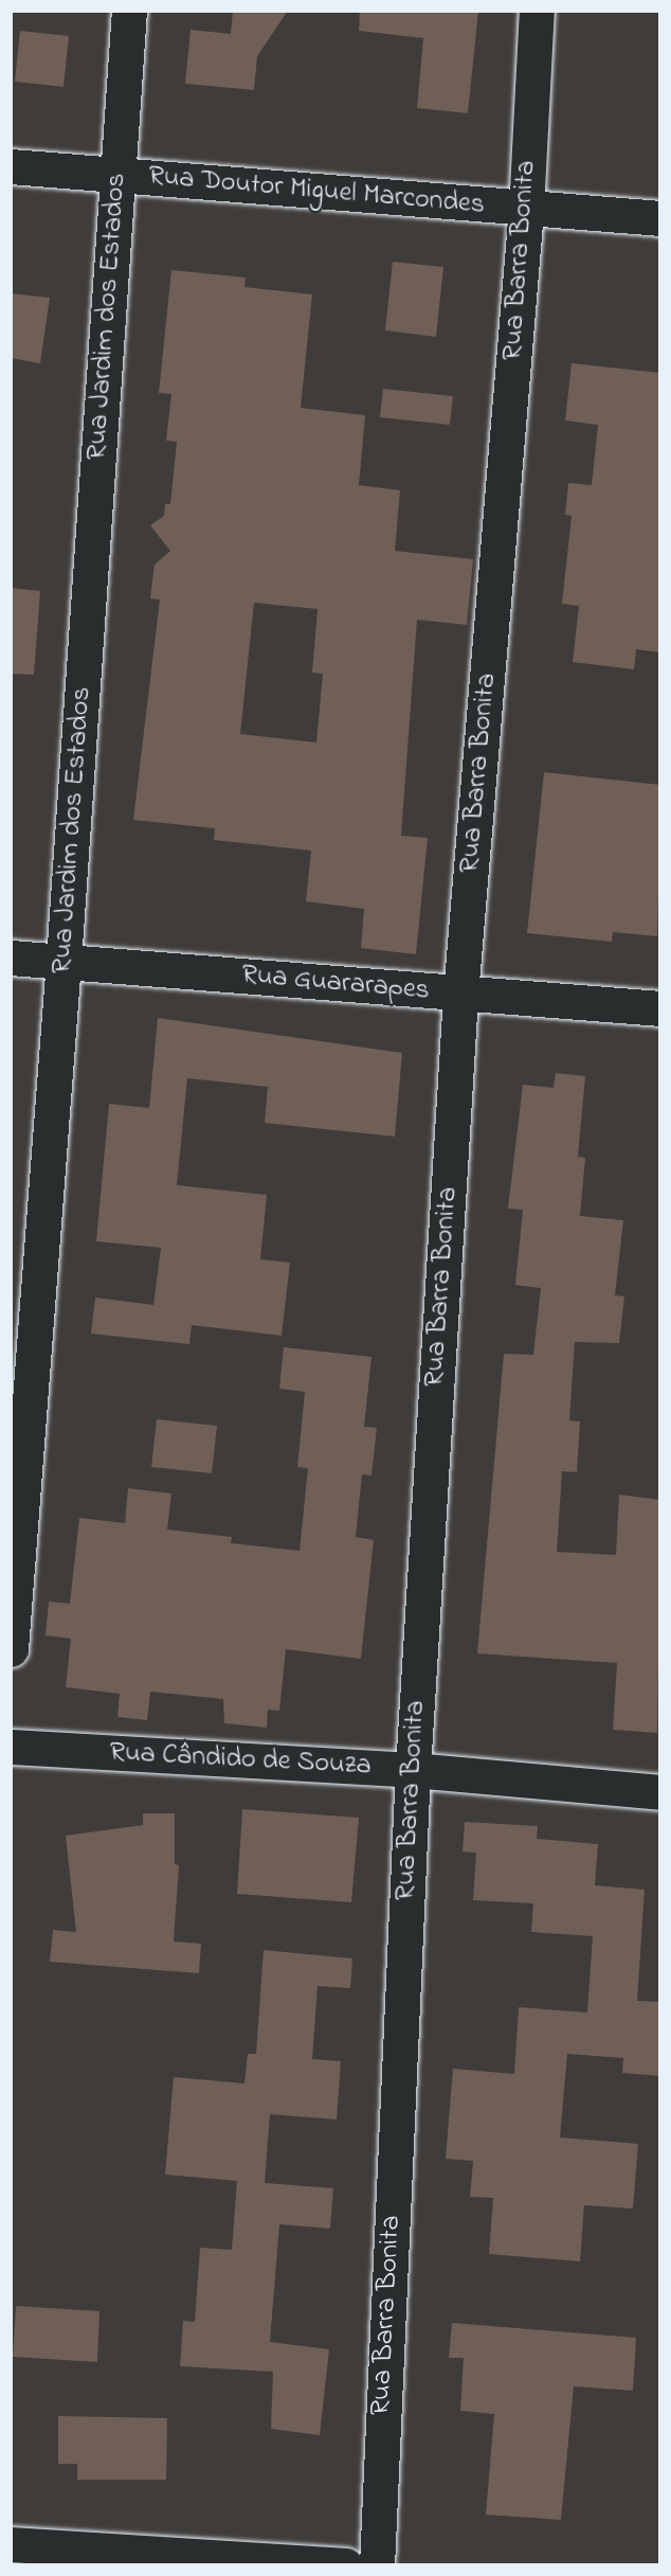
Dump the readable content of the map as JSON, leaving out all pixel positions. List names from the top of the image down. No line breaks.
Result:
{"streets":{"street":["Rua Doutor Miguel Marcondes","Rua Barra Bonita","Rua Jardim dos Estados","Rua Guararapes","Rua Cândido de Souza"]},"crossings":[["Rua Doutor Miguel Marcondes","Rua Barra Bonita"],["Rua Doutor Miguel Marcondes","Rua Jardim dos Estados"],["Rua Barra Bonita","Rua Guararapes"],["Rua Barra Bonita","Rua Cândido de Souza"],["Rua Jardim dos Estados","Rua Guararapes"]]}
